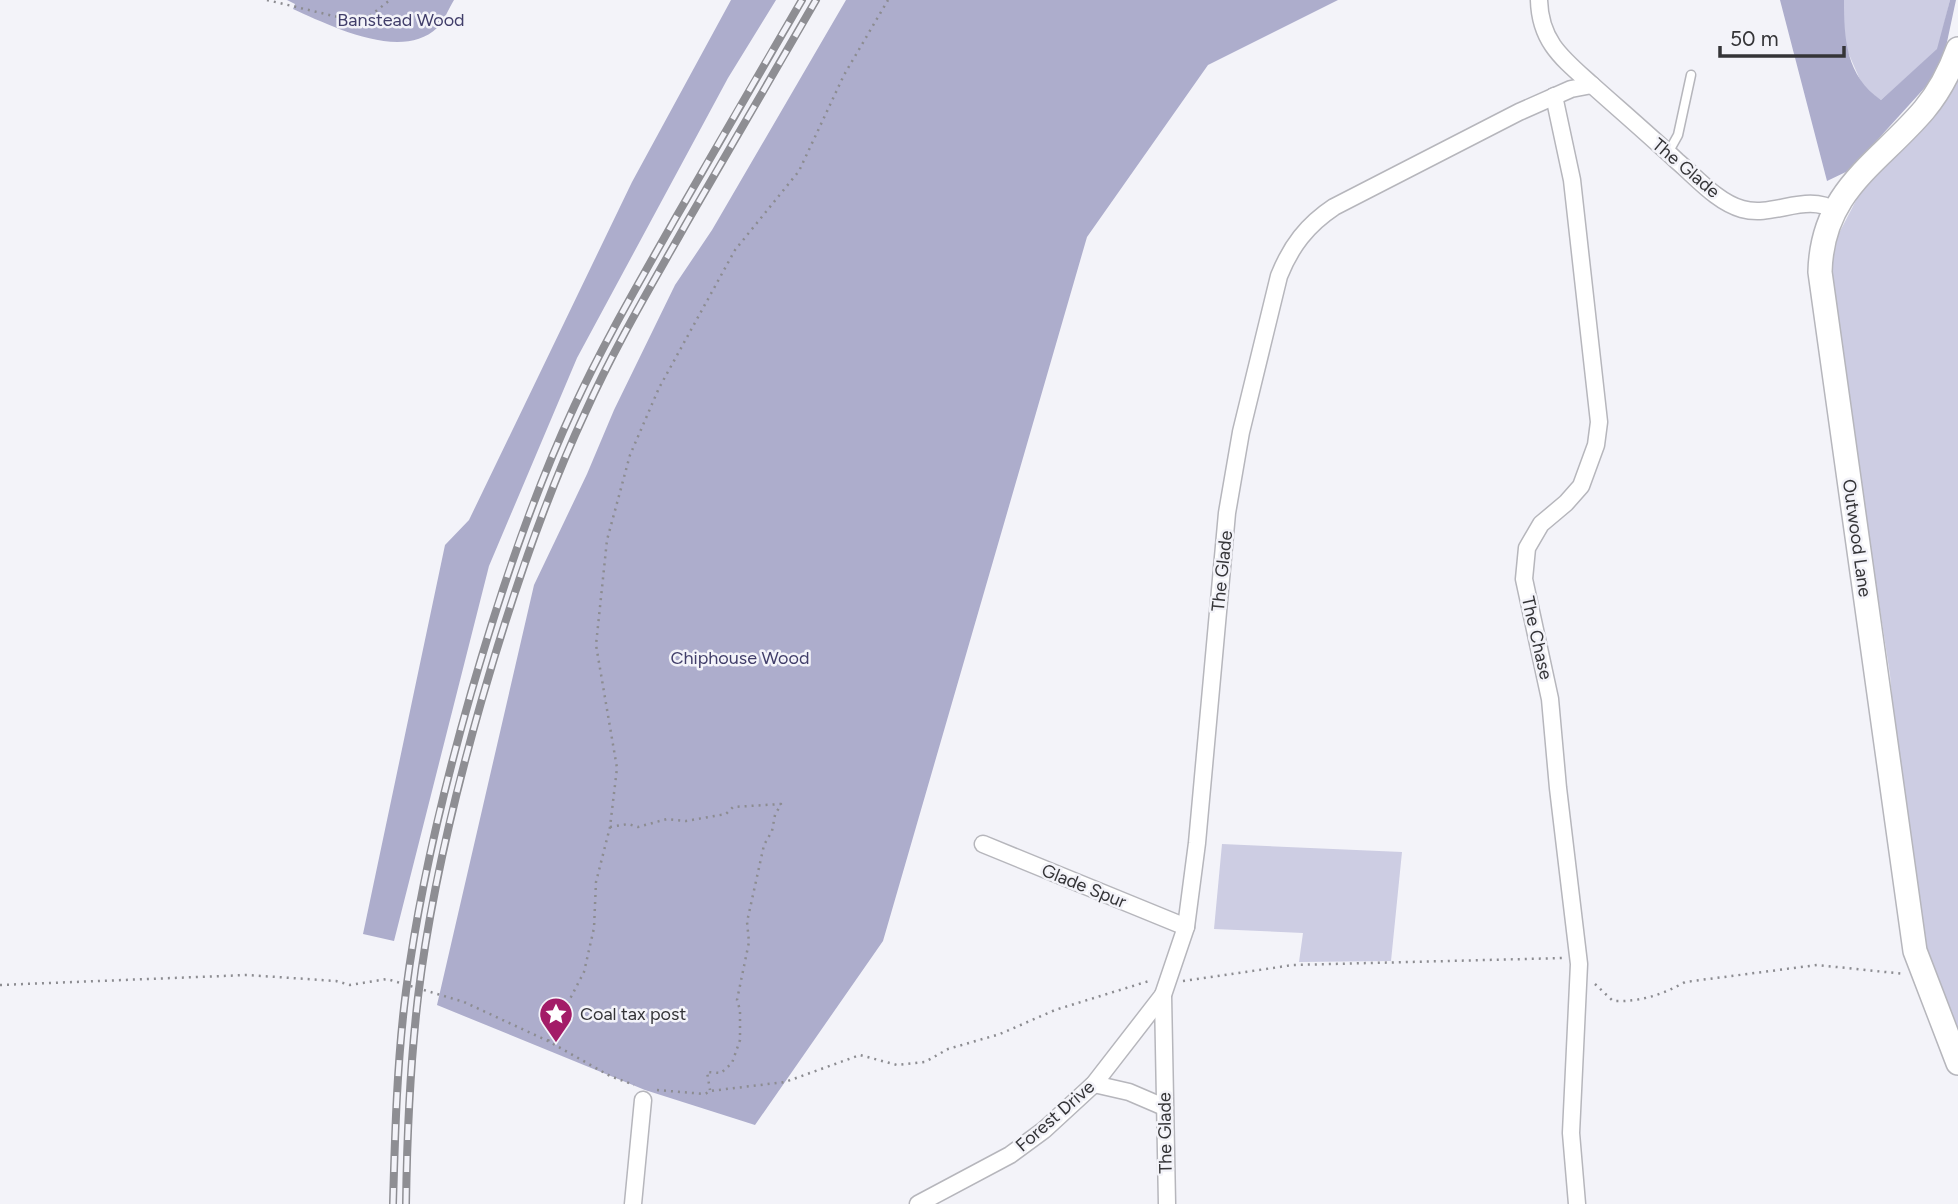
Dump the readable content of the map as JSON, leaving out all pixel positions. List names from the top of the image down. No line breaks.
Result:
{"streets":{"main road":["Outwood Lane"],"street":["The Glade","The Chase","Glade Spur","Forest Drive"]},"crossings":[["The Glade","Outwood Lane"],["The Glade","The Chase"],["The Glade","Glade Spur"],["The Glade","Forest Drive"]],"parks":["Banstead Wood","Chiphouse Wood"],"places":{"place":["Coal tax post"]},"scale_bar":"50 m"}
